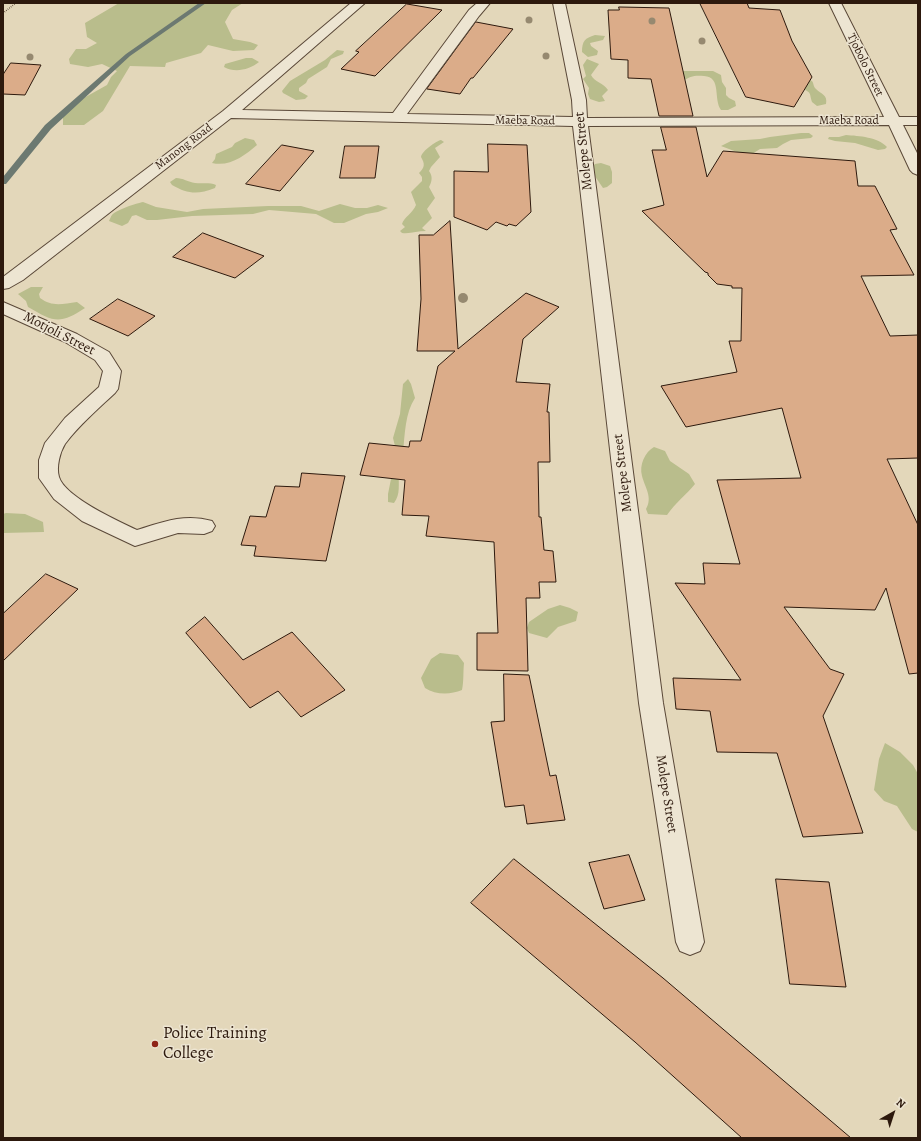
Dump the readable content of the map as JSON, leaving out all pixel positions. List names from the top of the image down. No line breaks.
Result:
{"streets":{"street":["Tjobolo Street","Maeba Road","Manong Road","Molepe Street","Motjoli Street"]},"crossings":[["Tjobolo Street","Maeba Road"],["Maeba Road","Manong Road"],["Maeba Road","Molepe Street"]],"places":["Police Training College"],"north":"top right"}
